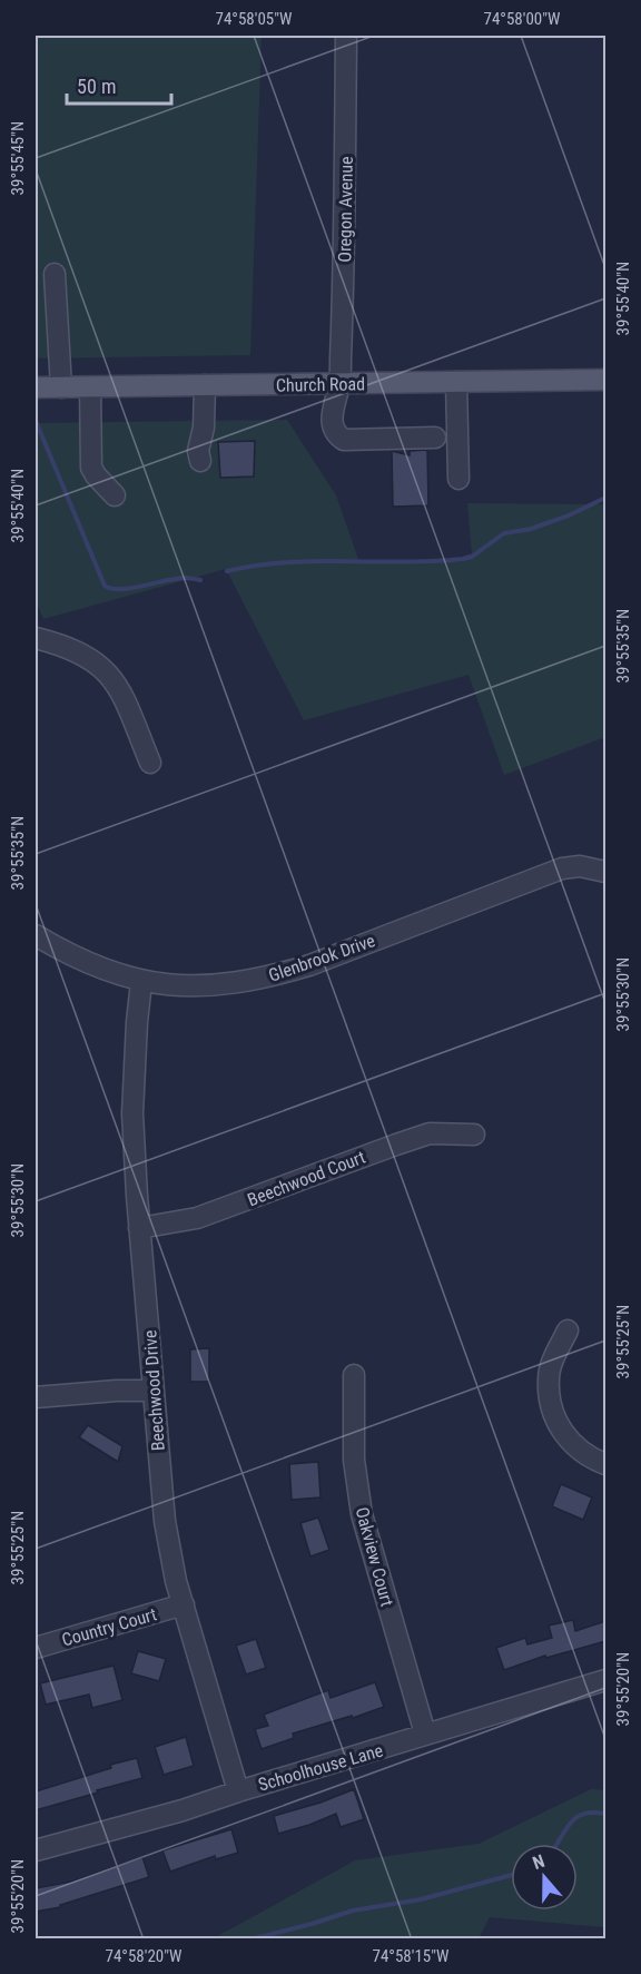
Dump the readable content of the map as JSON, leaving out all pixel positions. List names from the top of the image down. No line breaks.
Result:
{"streets":{"main road":["Church Road"],"street":["Oregon Avenue","Glenbrook Drive","Beechwood Court","Beechwood Drive","Oakview Court","Country Court","Schoolhouse Lane"]},"crossings":[["Oregon Avenue","Church Road"],["Glenbrook Drive","Beechwood Drive"],["Beechwood Court","Beechwood Drive"],["Beechwood Drive","Country Court"],["Beechwood Drive","Schoolhouse Lane"],["Oakview Court","Schoolhouse Lane"]],"scale_bar":"50 m","north":"top","coordinates":["74°58'05\"W","74°58'00\"W","39°55'45\"N","39°55'40\"N","39°55'35\"N","39°55'30\"N","39°55'25\"N","39°55'20\"N","74°58'20\"W","74°58'15\"W"]}
